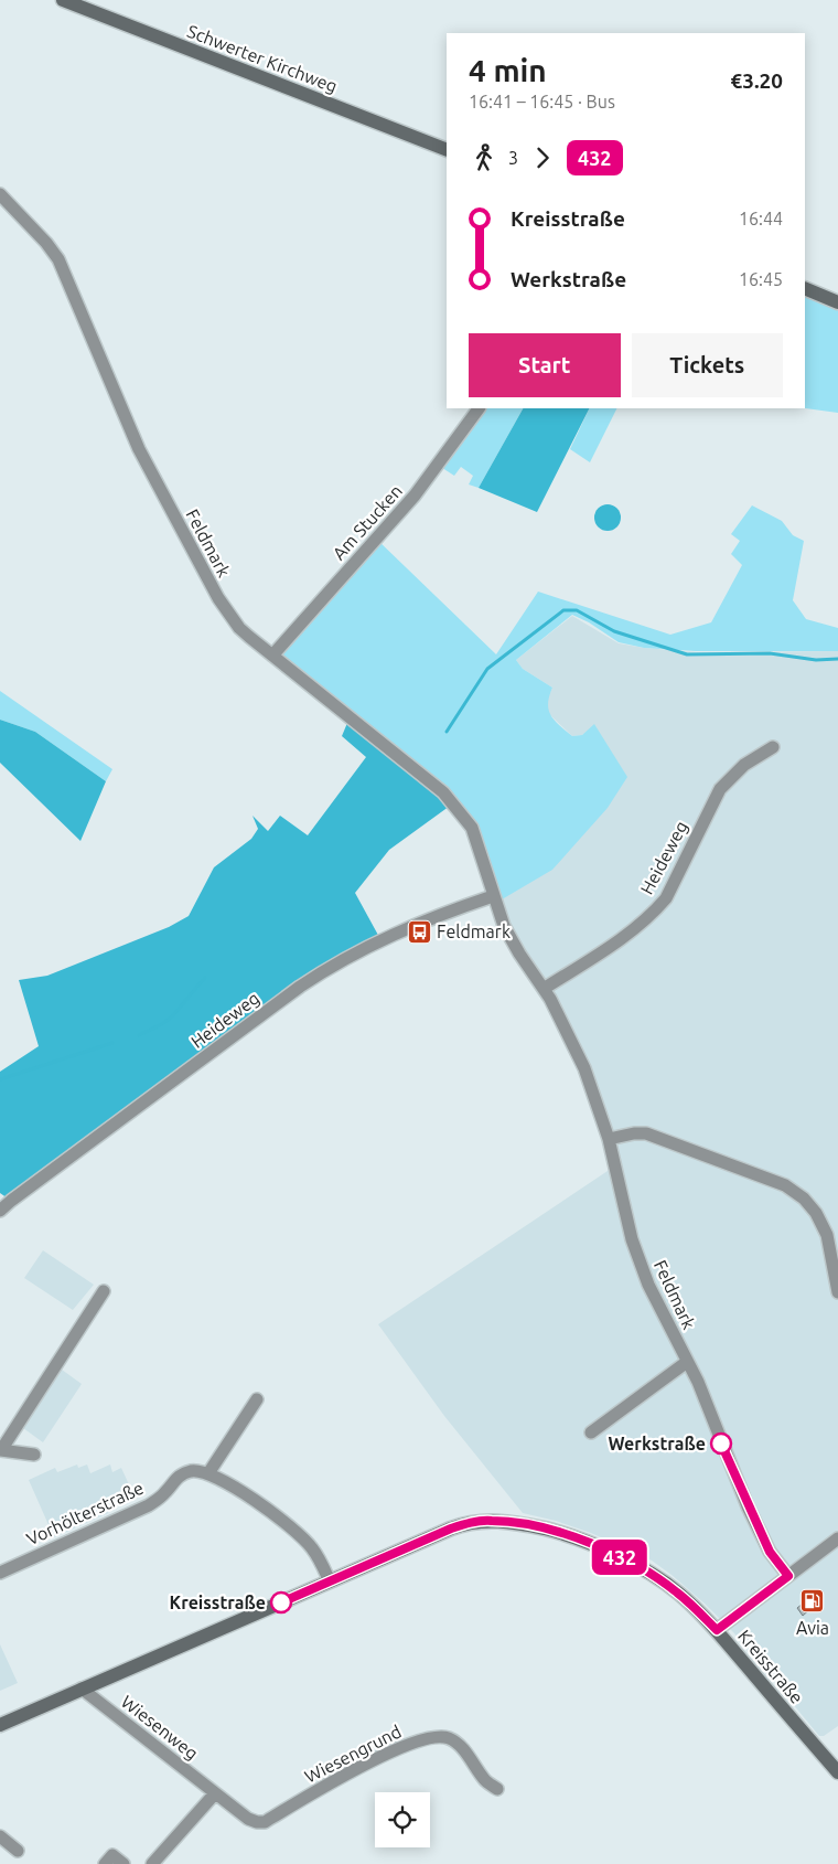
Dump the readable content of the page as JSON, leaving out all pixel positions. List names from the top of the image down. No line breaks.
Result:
{"streets":{"main road":["Schwerter Kirchweg","Kreisstraße"],"street":["Am Stucken","Feldmark","Heideweg","Vorhölterstraße","Wiesenweg","Wiesengrund"]},"crossings":[["Am Stucken","Feldmark"],["Feldmark","Heideweg"],["Kreisstraße","Wiesenweg"],["Wiesenweg","Wiesengrund"]],"places":{"bus stop":["Feldmark"],"other":["Werkstraße","Kreisstraße"],"fuel station":["Avia"]},"lines":["bus line 432"],"page":{"on_map":"432","heading":["4 min","16:41 – 16:45 · Bus","€3.20"],"legs":["3","432"],"list":[{"name":"Kreisstraße","value":"16:44"},{"name":"Werkstraße","value":"16:45"}],"buttons":["Start","Tickets"]}}
